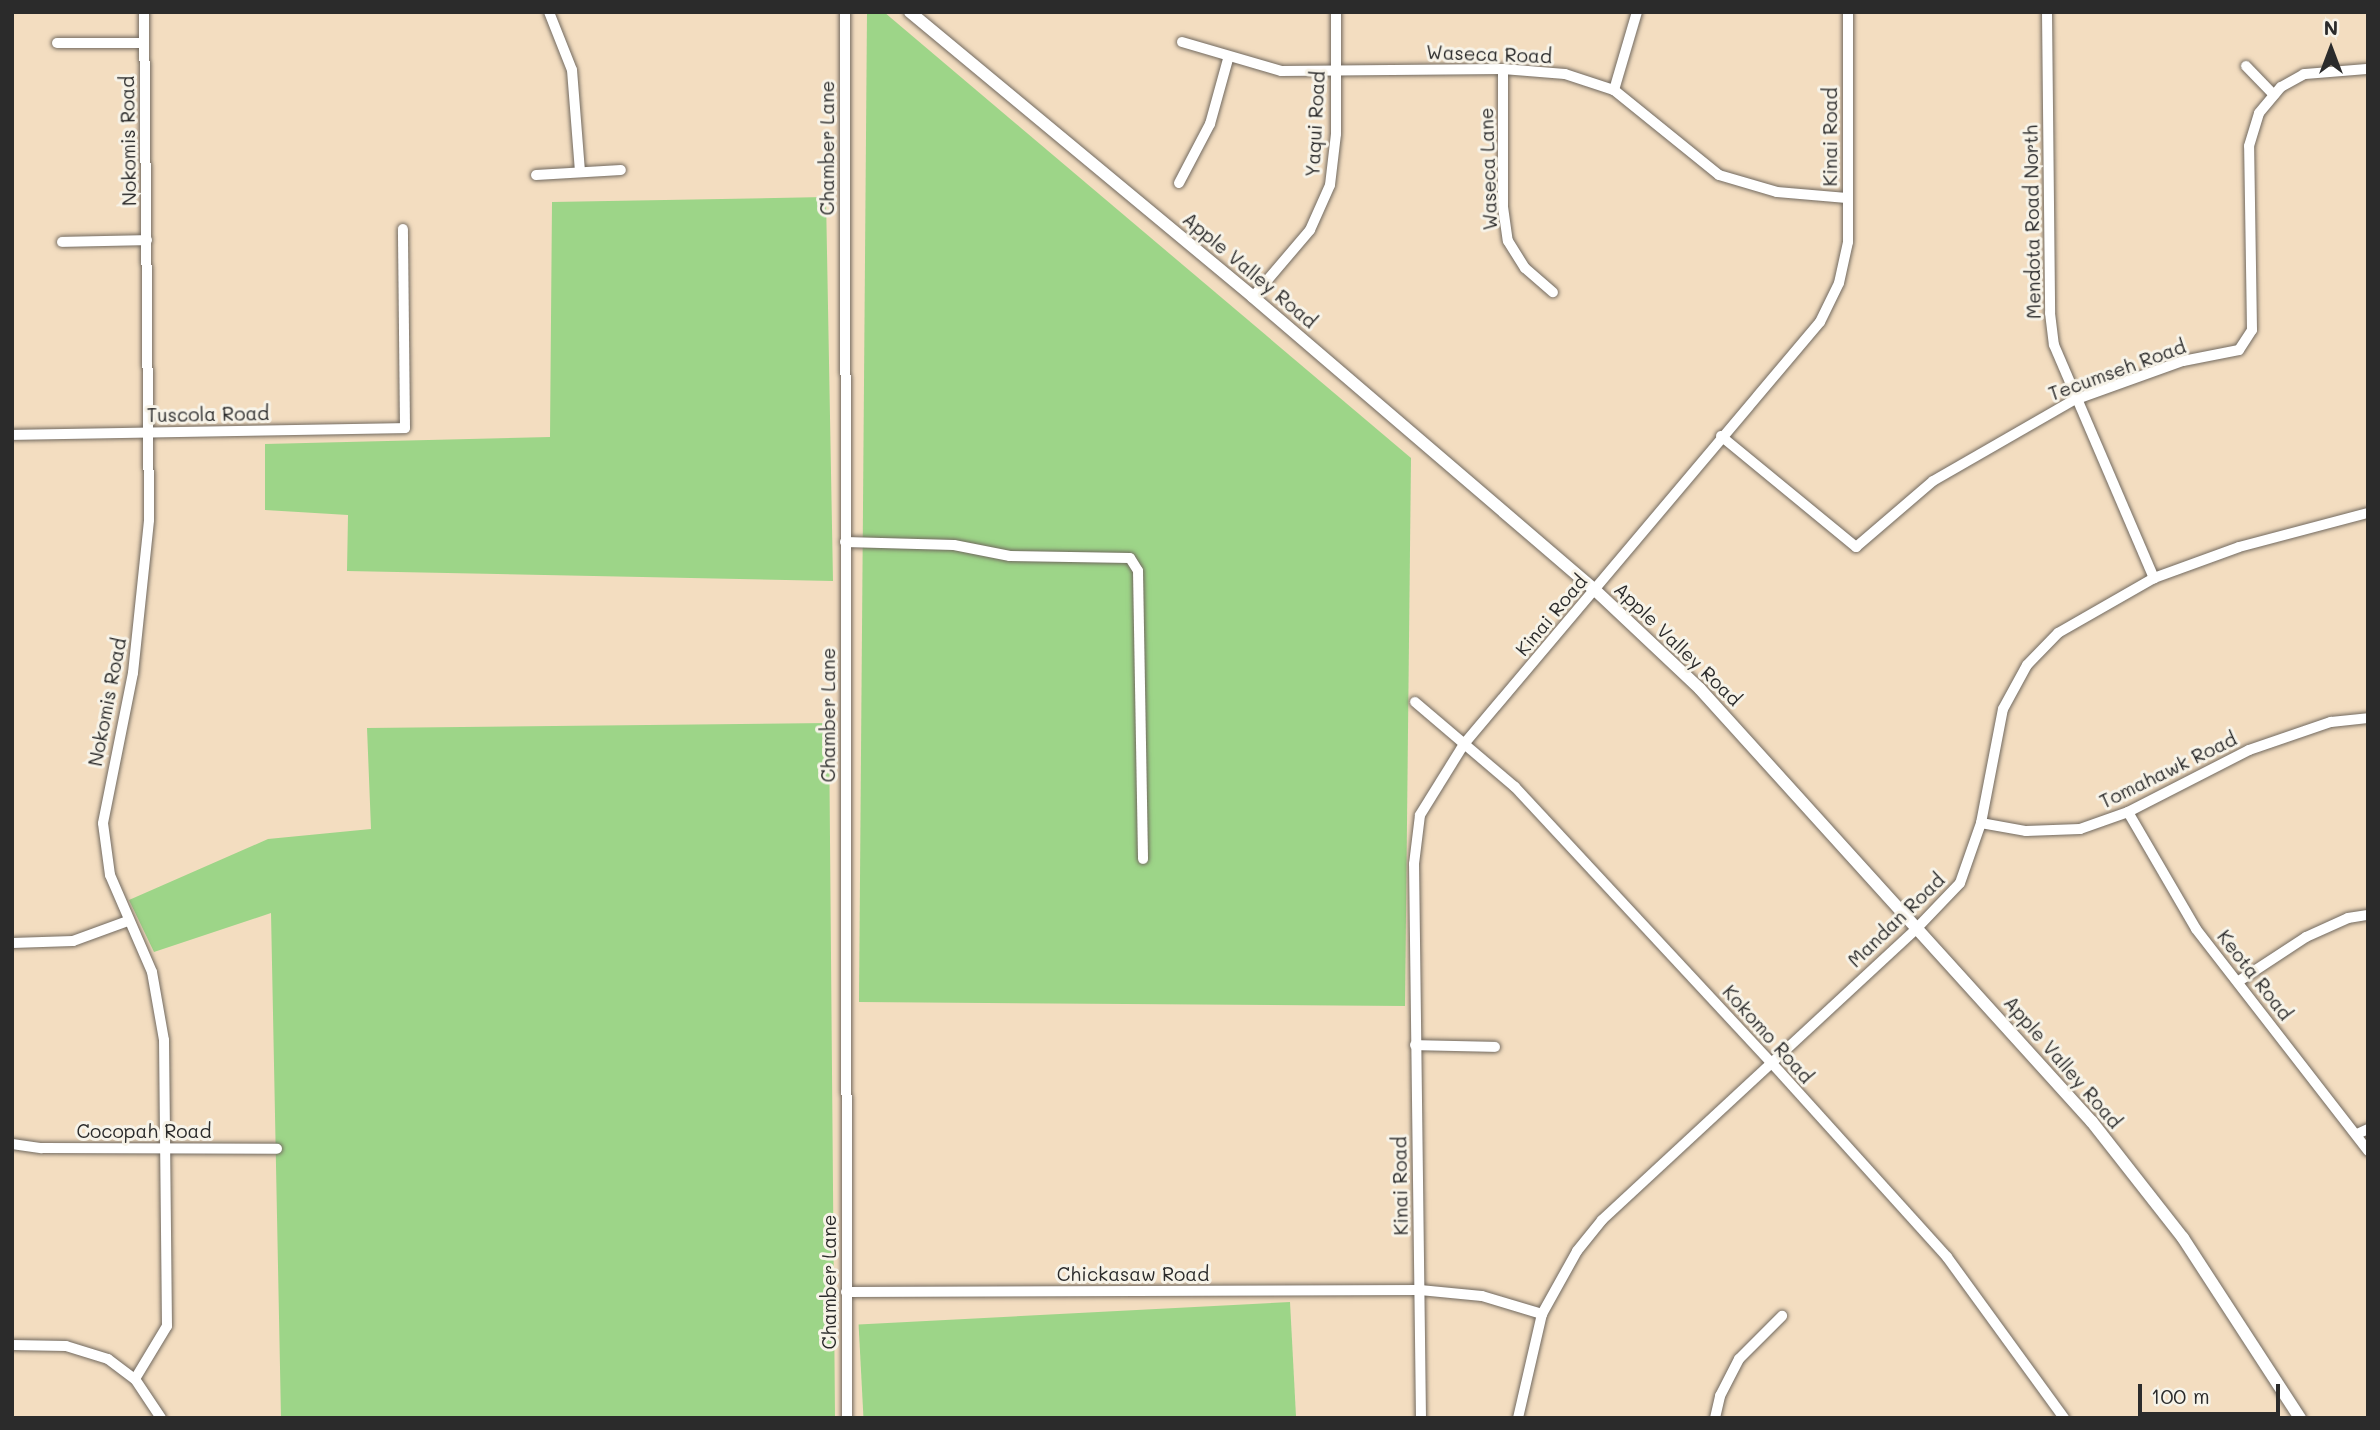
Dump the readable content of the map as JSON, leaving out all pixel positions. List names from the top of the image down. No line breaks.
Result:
{"streets":{"main road":["Apple Valley Road"],"street":["Waseca Road","Yaqui Road","Kinai Road","Nokomis Road","Chamber Lane","Waseca Lane","Mendota Road North","Tecumseh Road","Tuscola Road","Tomahawk Road","Mandan Road","Keota Road","Kokomo Road","Cocopah Road","Chickasaw Road"]},"crossings":[["Waseca Road","Yaqui Road"],["Waseca Road","Kinai Road"],["Waseca Road","Waseca Lane"],["Yaqui Road","Apple Valley Road"],["Kinai Road","Apple Valley Road"],["Kinai Road","Tecumseh Road"],["Kinai Road","Kokomo Road"],["Kinai Road","Chickasaw Road"],["Nokomis Road","Tuscola Road"],["Nokomis Road","Cocopah Road"],["Chamber Lane","Chickasaw Road"],["Mendota Road North","Tecumseh Road"],["Mendota Road North","Mandan Road"],["Apple Valley Road","Mandan Road"],["Tomahawk Road","Mandan Road"],["Tomahawk Road","Keota Road"],["Mandan Road","Kokomo Road"]],"scale_bar":"100 m","north":"top"}
